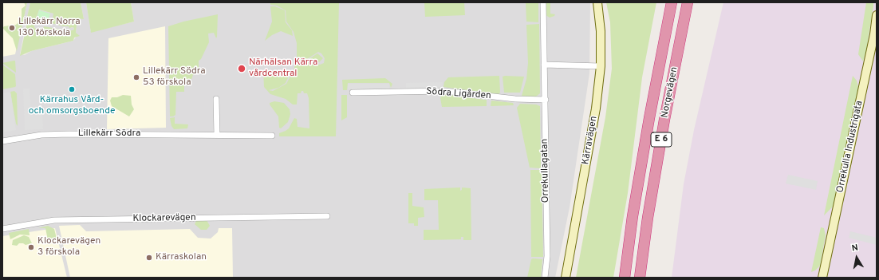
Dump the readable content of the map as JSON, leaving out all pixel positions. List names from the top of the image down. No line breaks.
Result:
{"streets":{"highway":["Norgevägen","E 6"],"street":["Södra Ligården","Lillekärr Södra","Kärravägen","Orrekulla Industrigata","Orrekullagatan","Klockarevägen"]},"crossings":[["Södra Ligården","Orrekullagatan"]],"places":["Lillekärr Norra 130 förskola","Närhälsan Kärra vårdcentral","Lillekärr Södra 53 förskola","Kärrahus Vård- och omsorgsboende","Klockarevägen 3 förskola","Kärraskolan"],"north":"top"}
